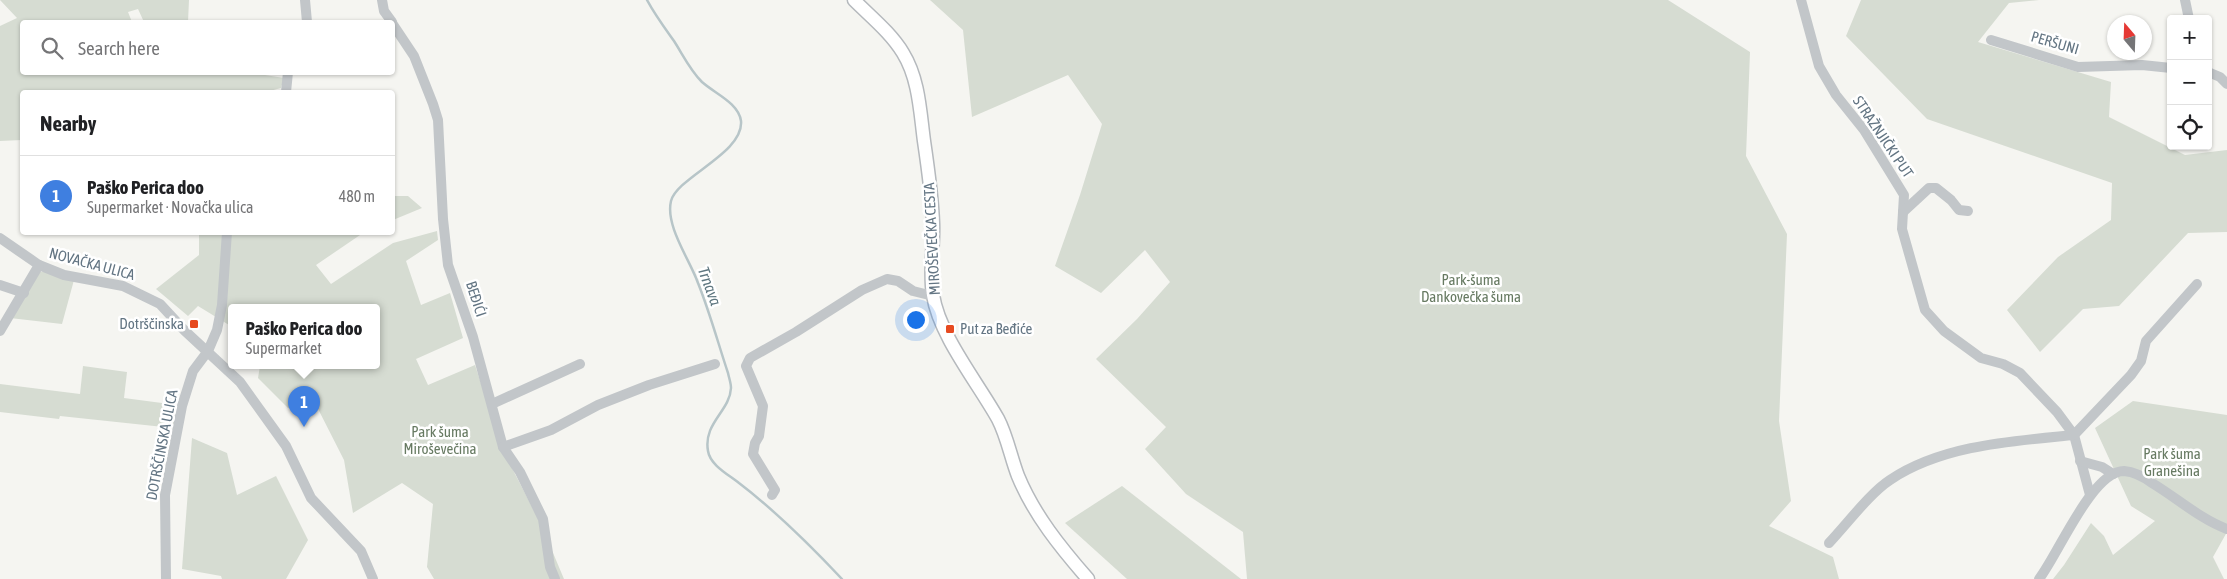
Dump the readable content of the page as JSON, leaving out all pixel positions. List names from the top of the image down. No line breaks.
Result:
{"streets":{"main road":["MIROŠEVEČKA CESTA"],"street":["PERŠUNI","STRAŽNJIČKI PUT","NOVAČKA ULICA","BEĐIĆI","DOTRŠČINSKA ULICA"]},"crossings":[["NOVAČKA ULICA","DOTRŠČINSKA ULICA"]],"water":["Trnava"],"parks":["Park-šuma Dankovečka šuma","Park šuma Miroševečina","Park šuma Granešina"],"places":{"transit":["Dotrščinska","Put za Beđiće"]},"north":"top","page":{"map_buttons":["+","−"],"search":"Search here","heading":"Nearby","list":[{"mark":"1","name":"Paško Perica doo","note":"Supermarket · Novačka ulica","value":"480 m"}],"popup":["Paško Perica doo","Supermarket"],"pins":"1"}}
